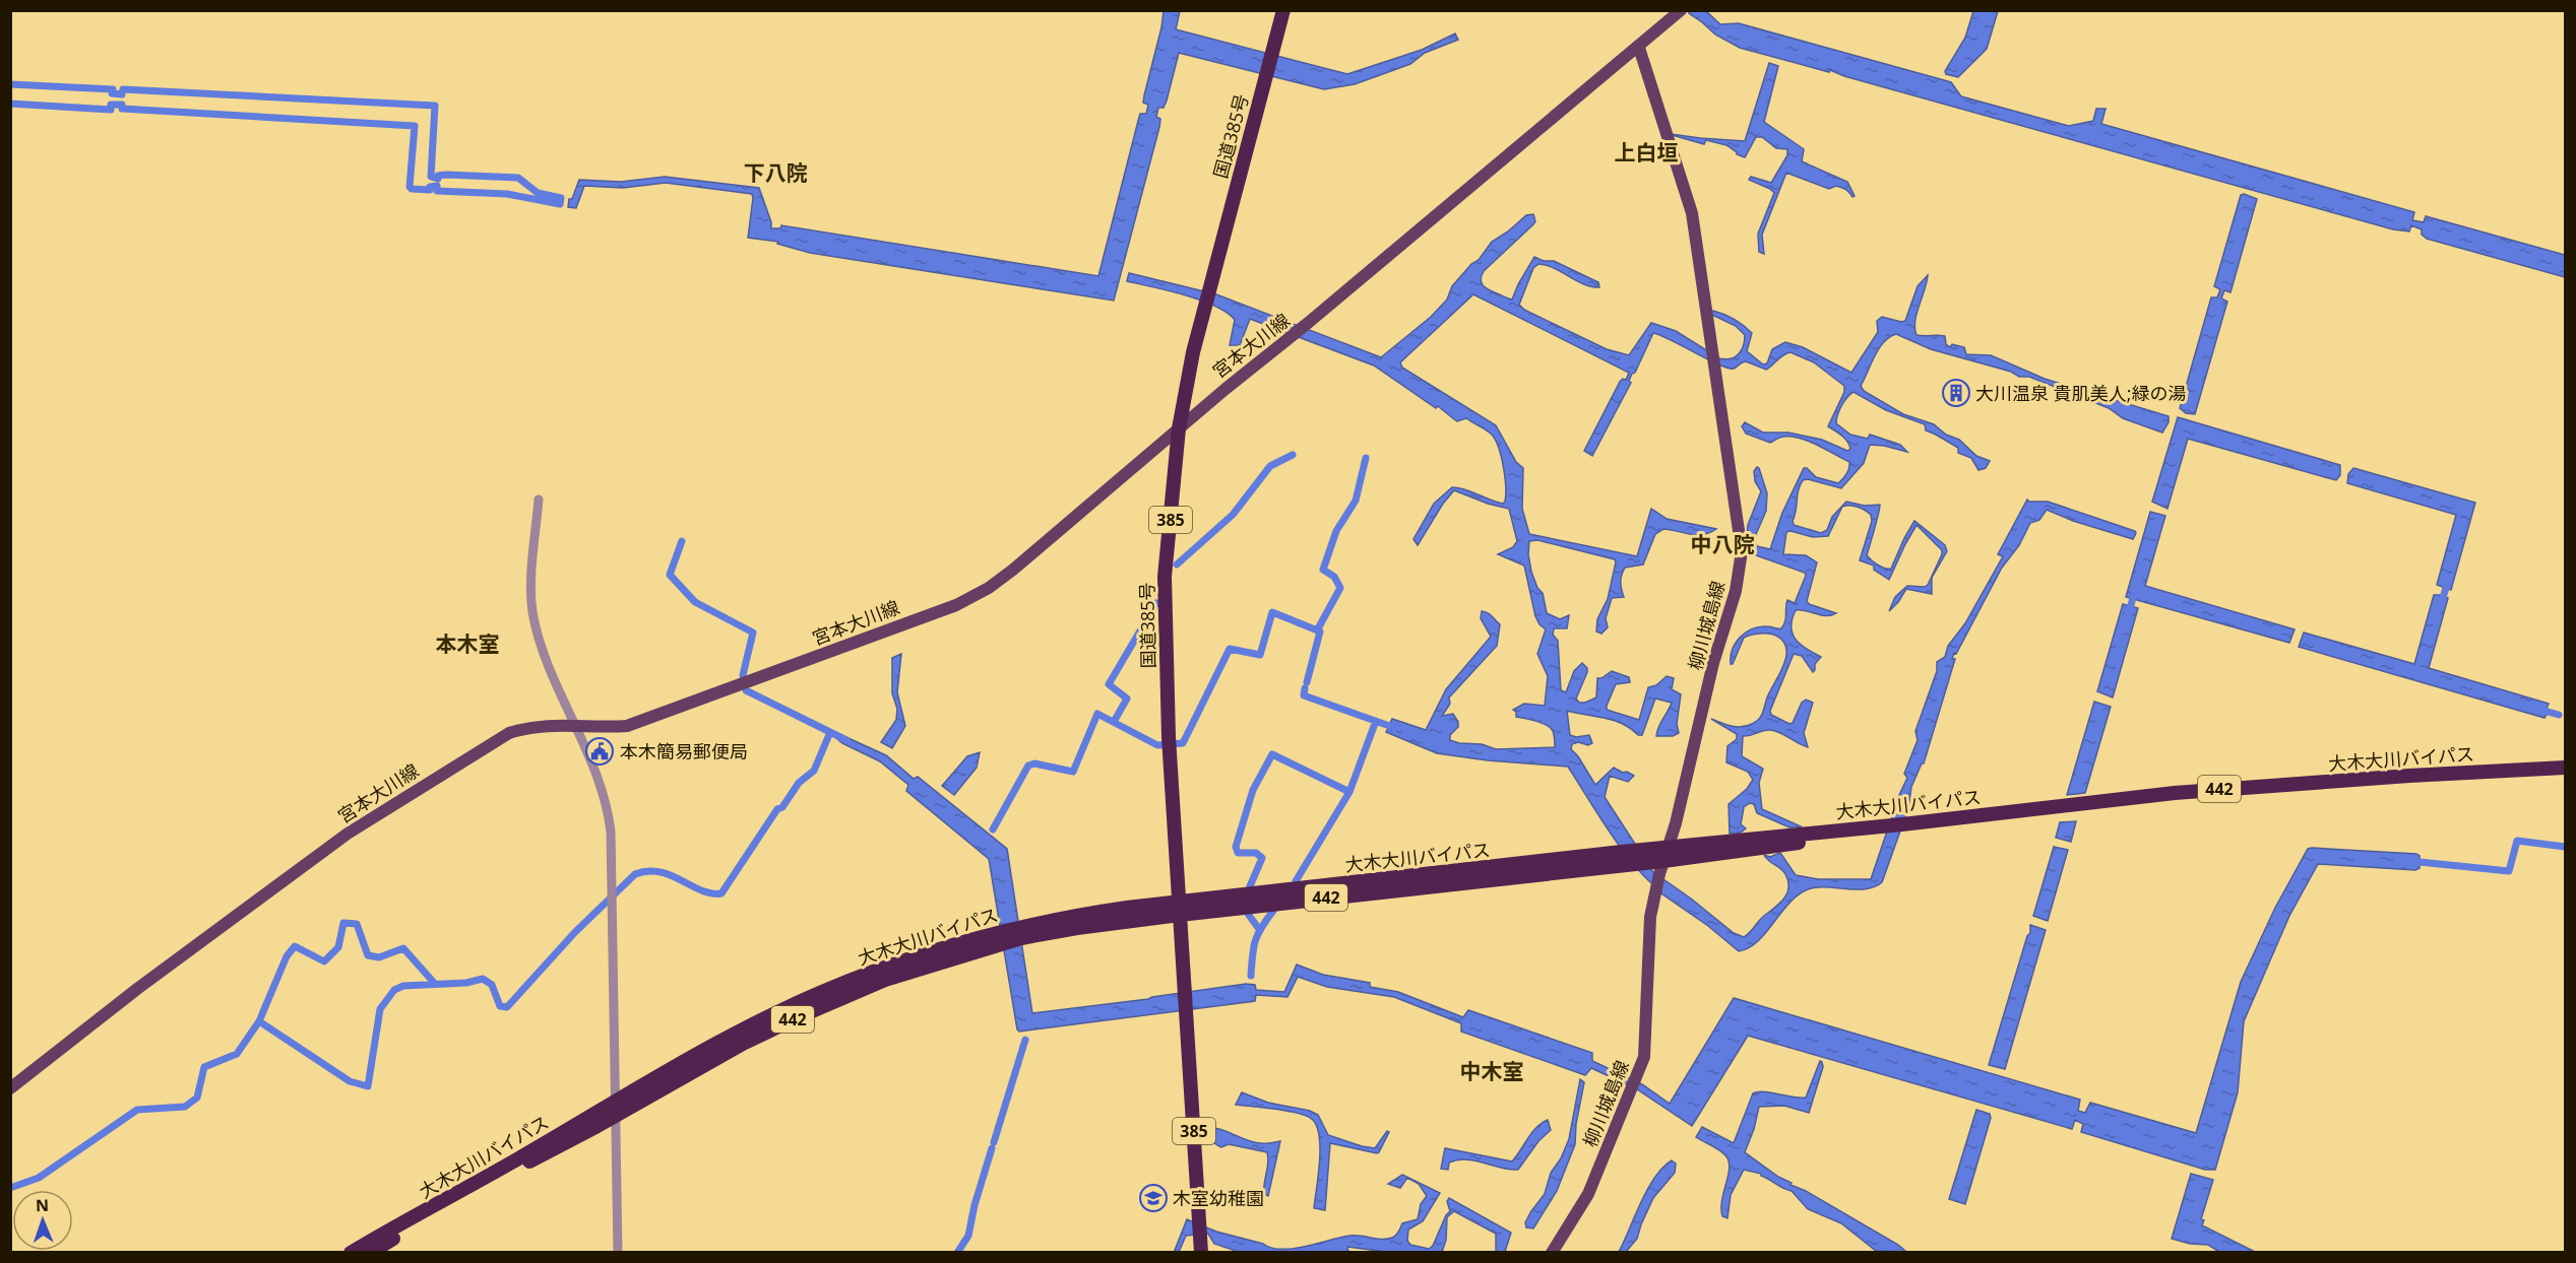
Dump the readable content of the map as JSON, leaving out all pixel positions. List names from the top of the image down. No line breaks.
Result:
{"streets":{"highway":["国道385号","385","大木大川バイパス","442"],"main road":["宮本大川線","柳川城島線"]},"crossings":[["国道385号","宮本大川線"],["国道385号","大木大川バイパス"],["宮本大川線","柳川城島線"],["柳川城島線","大木大川バイパス"]],"districts":["上白垣","下八院","中八院","本木室","中木室"],"places":{"building":["大川温泉 貴肌美人;緑の湯"],"public building":["本木簡易郵便局"],"school or university":["木室幼稚園"]},"north":"top"}
